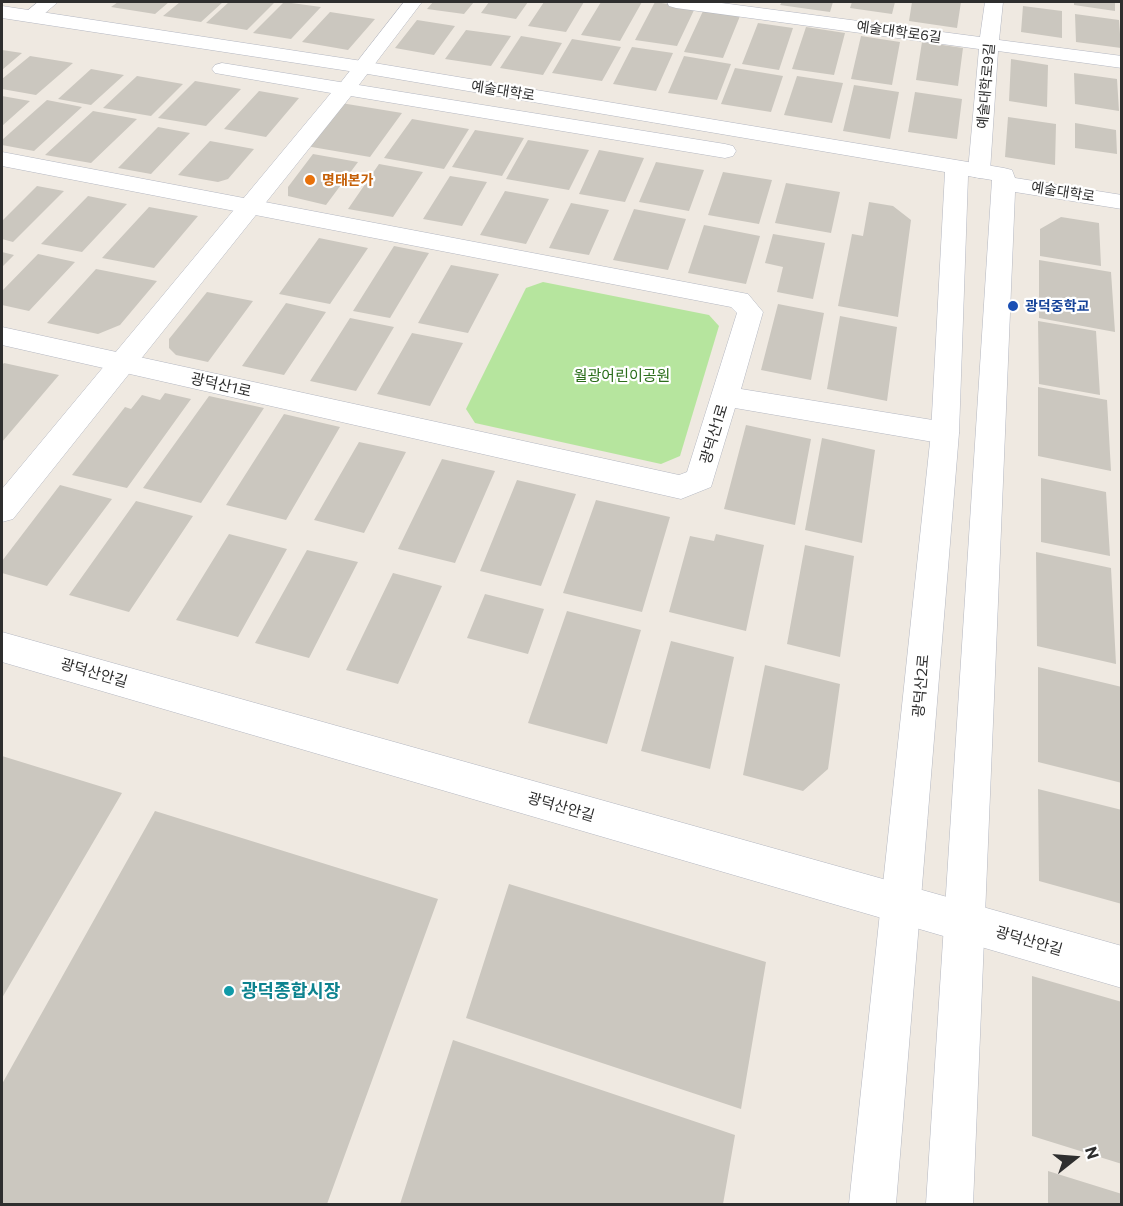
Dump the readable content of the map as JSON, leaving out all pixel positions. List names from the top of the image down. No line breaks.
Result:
{"streets":{"street":["예술대학로6길","예술대학로9길","예술대학로","광덕산1로","광덕산안길","광덕산2로"]},"crossings":[["예술대학로6길","예술대학로9길"],["예술대학로9길","예술대학로"],["예술대학로9길","광덕산2로"],["예술대학로","광덕산2로"],["광덕산안길","광덕산2로"]],"parks":["월광어린이공원"],"places":["명태본가","광덕중학교","광덕종합시장"],"north":"right"}
